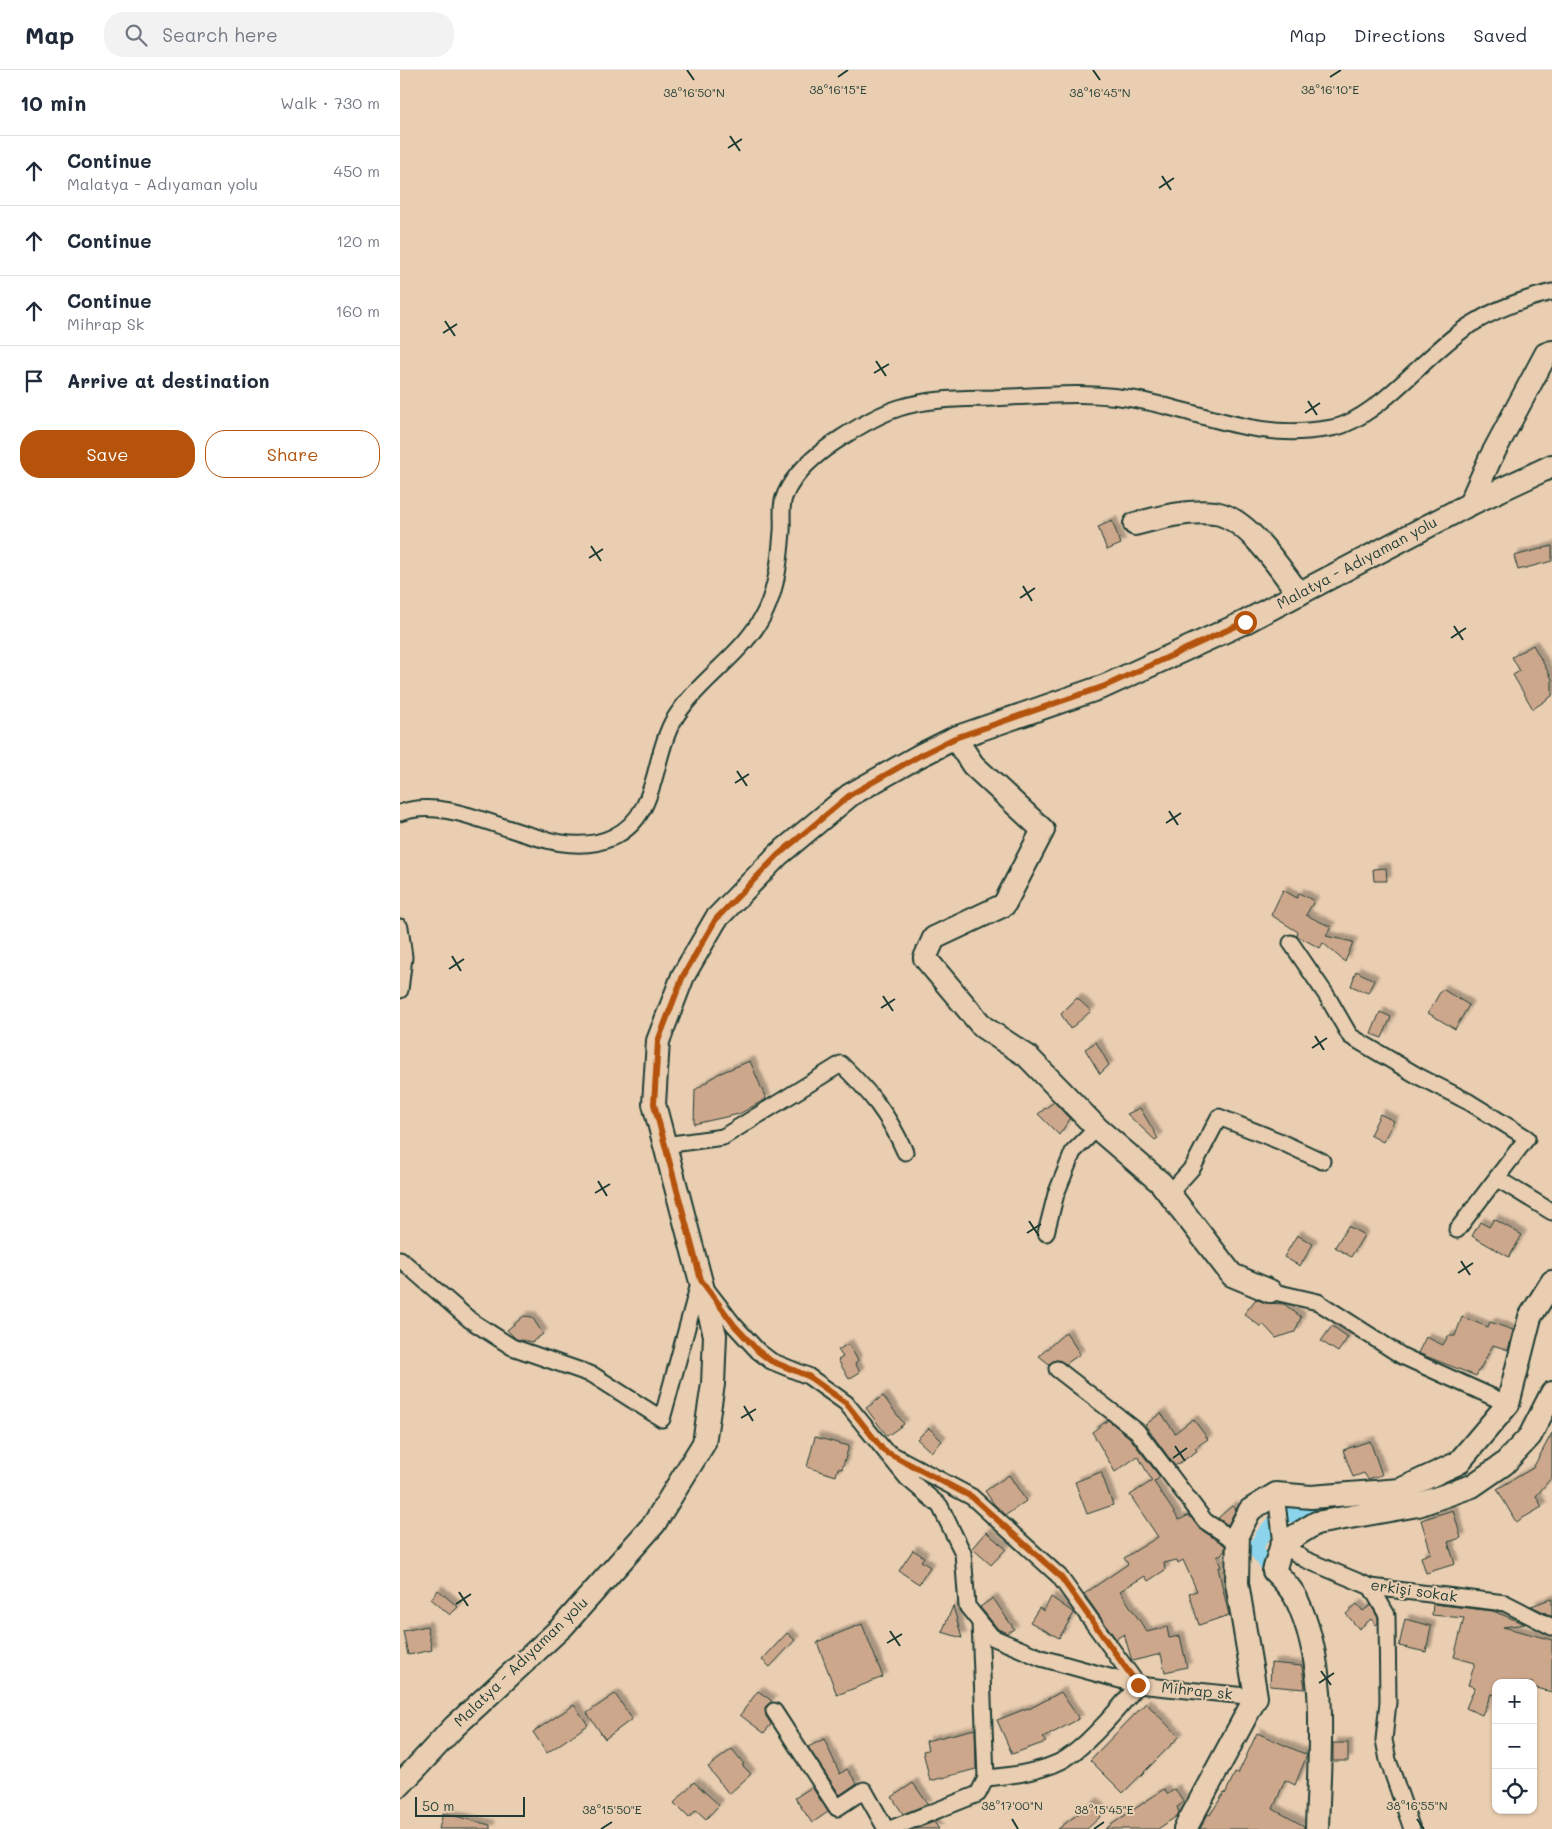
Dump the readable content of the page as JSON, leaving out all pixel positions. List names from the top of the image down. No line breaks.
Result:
{"streets":{"main road":["Malatya - Adıyaman yolu"],"street":["erkişi sokak","Mihrap sk"]},"crossings":[["Malatya - Adıyaman yolu","Mihrap sk"]],"scale_bar":"50 m","page":{"header":"Map","search":"Search here","nav":["Map","Directions","Saved"],"heading":["10 min","Walk · 730 m"],"list":[["Continue","Malatya - Adıyaman yolu","450 m"],["Continue","120 m"],["Continue","Mihrap Sk","160 m"],"Arrive at destination"],"buttons":["Save","Share"],"map_buttons":["+","−"],"scale":"50 m"},"coordinates":["38°16'15\"E","38°16'10\"E","38°16'50\"N","38°16'45\"N","38°17'00\"N","38°16'55\"N","38°15'50\"E","38°15'45\"E"]}
